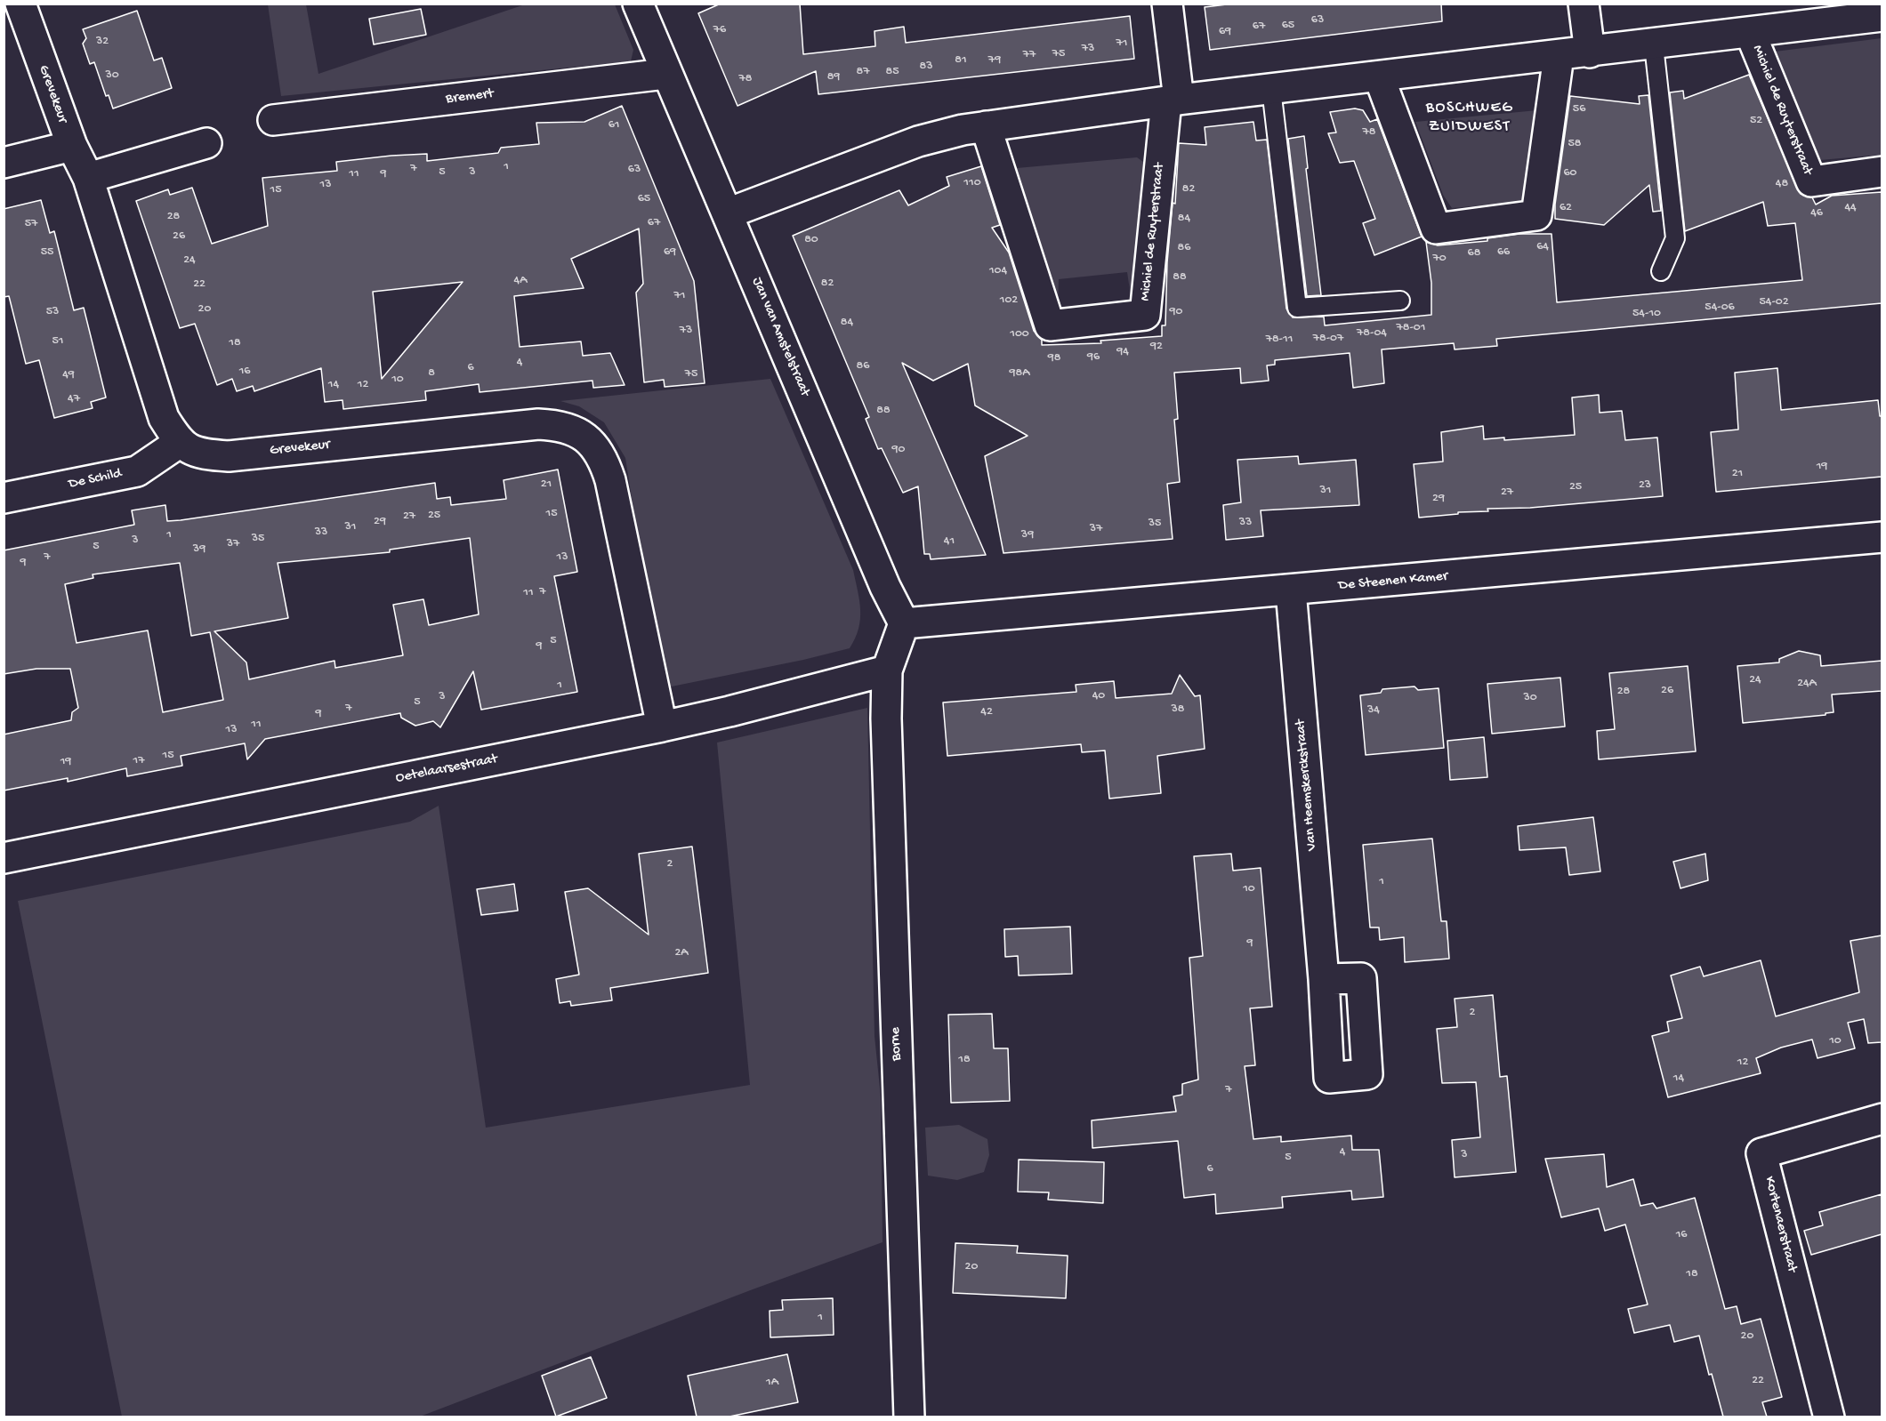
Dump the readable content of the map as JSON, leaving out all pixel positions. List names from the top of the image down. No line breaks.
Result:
{"streets":{"street":["Grevekeur","Bremert","Michiel de Ruyterstraat","Jan van Amstelstraat","De Schild","De Steenen Kamer","Oetelaarsestraat","Van Heemskerckstraat","Borne","Kortenaerstraat"]},"crossings":[["Grevekeur","De Schild"],["Grevekeur","Oetelaarsestraat"],["Bremert","Jan van Amstelstraat"],["Michiel de Ruyterstraat","Jan van Amstelstraat"],["Jan van Amstelstraat","De Steenen Kamer"],["De Steenen Kamer","Van Heemskerckstraat"],["Oetelaarsestraat","Borne"]],"districts":["BOSCHWEG ZUIDWEST"],"house_numbers":["63","65","67","76","69","32","71","73","75","77","81","79","83","87","85","30","89","78","56","52","61","78","58","1","7","63","5","3","60","11","9","110","48","13","82","15","65","62","44","46","28","84","67","57","26","80","64","86","55","69","66","68","70","24","104","88","4A","82","22","71","102","54-02","54-06","20","53","90","54-10","84","78-01","73","78-04","100","78-07","78-11","51","18","92","94","96","98","4","86","6","16","8","98A","75","49","10","14","12","47","88","90","19","21","21","23","25","31","27","29","15","25","27","29","33","35","31","37","33","1","39","35","3","41","37","5","39","7","13","9","7","11","5","9","24","24A","1","26","28","40","3","30","5","7","38","34","42","9","11","13","15","17","19","2","1","10","9","2A","2","10","18","12","14","7","4","3","5","6","16","20","18","1","20","22","1A"]}
